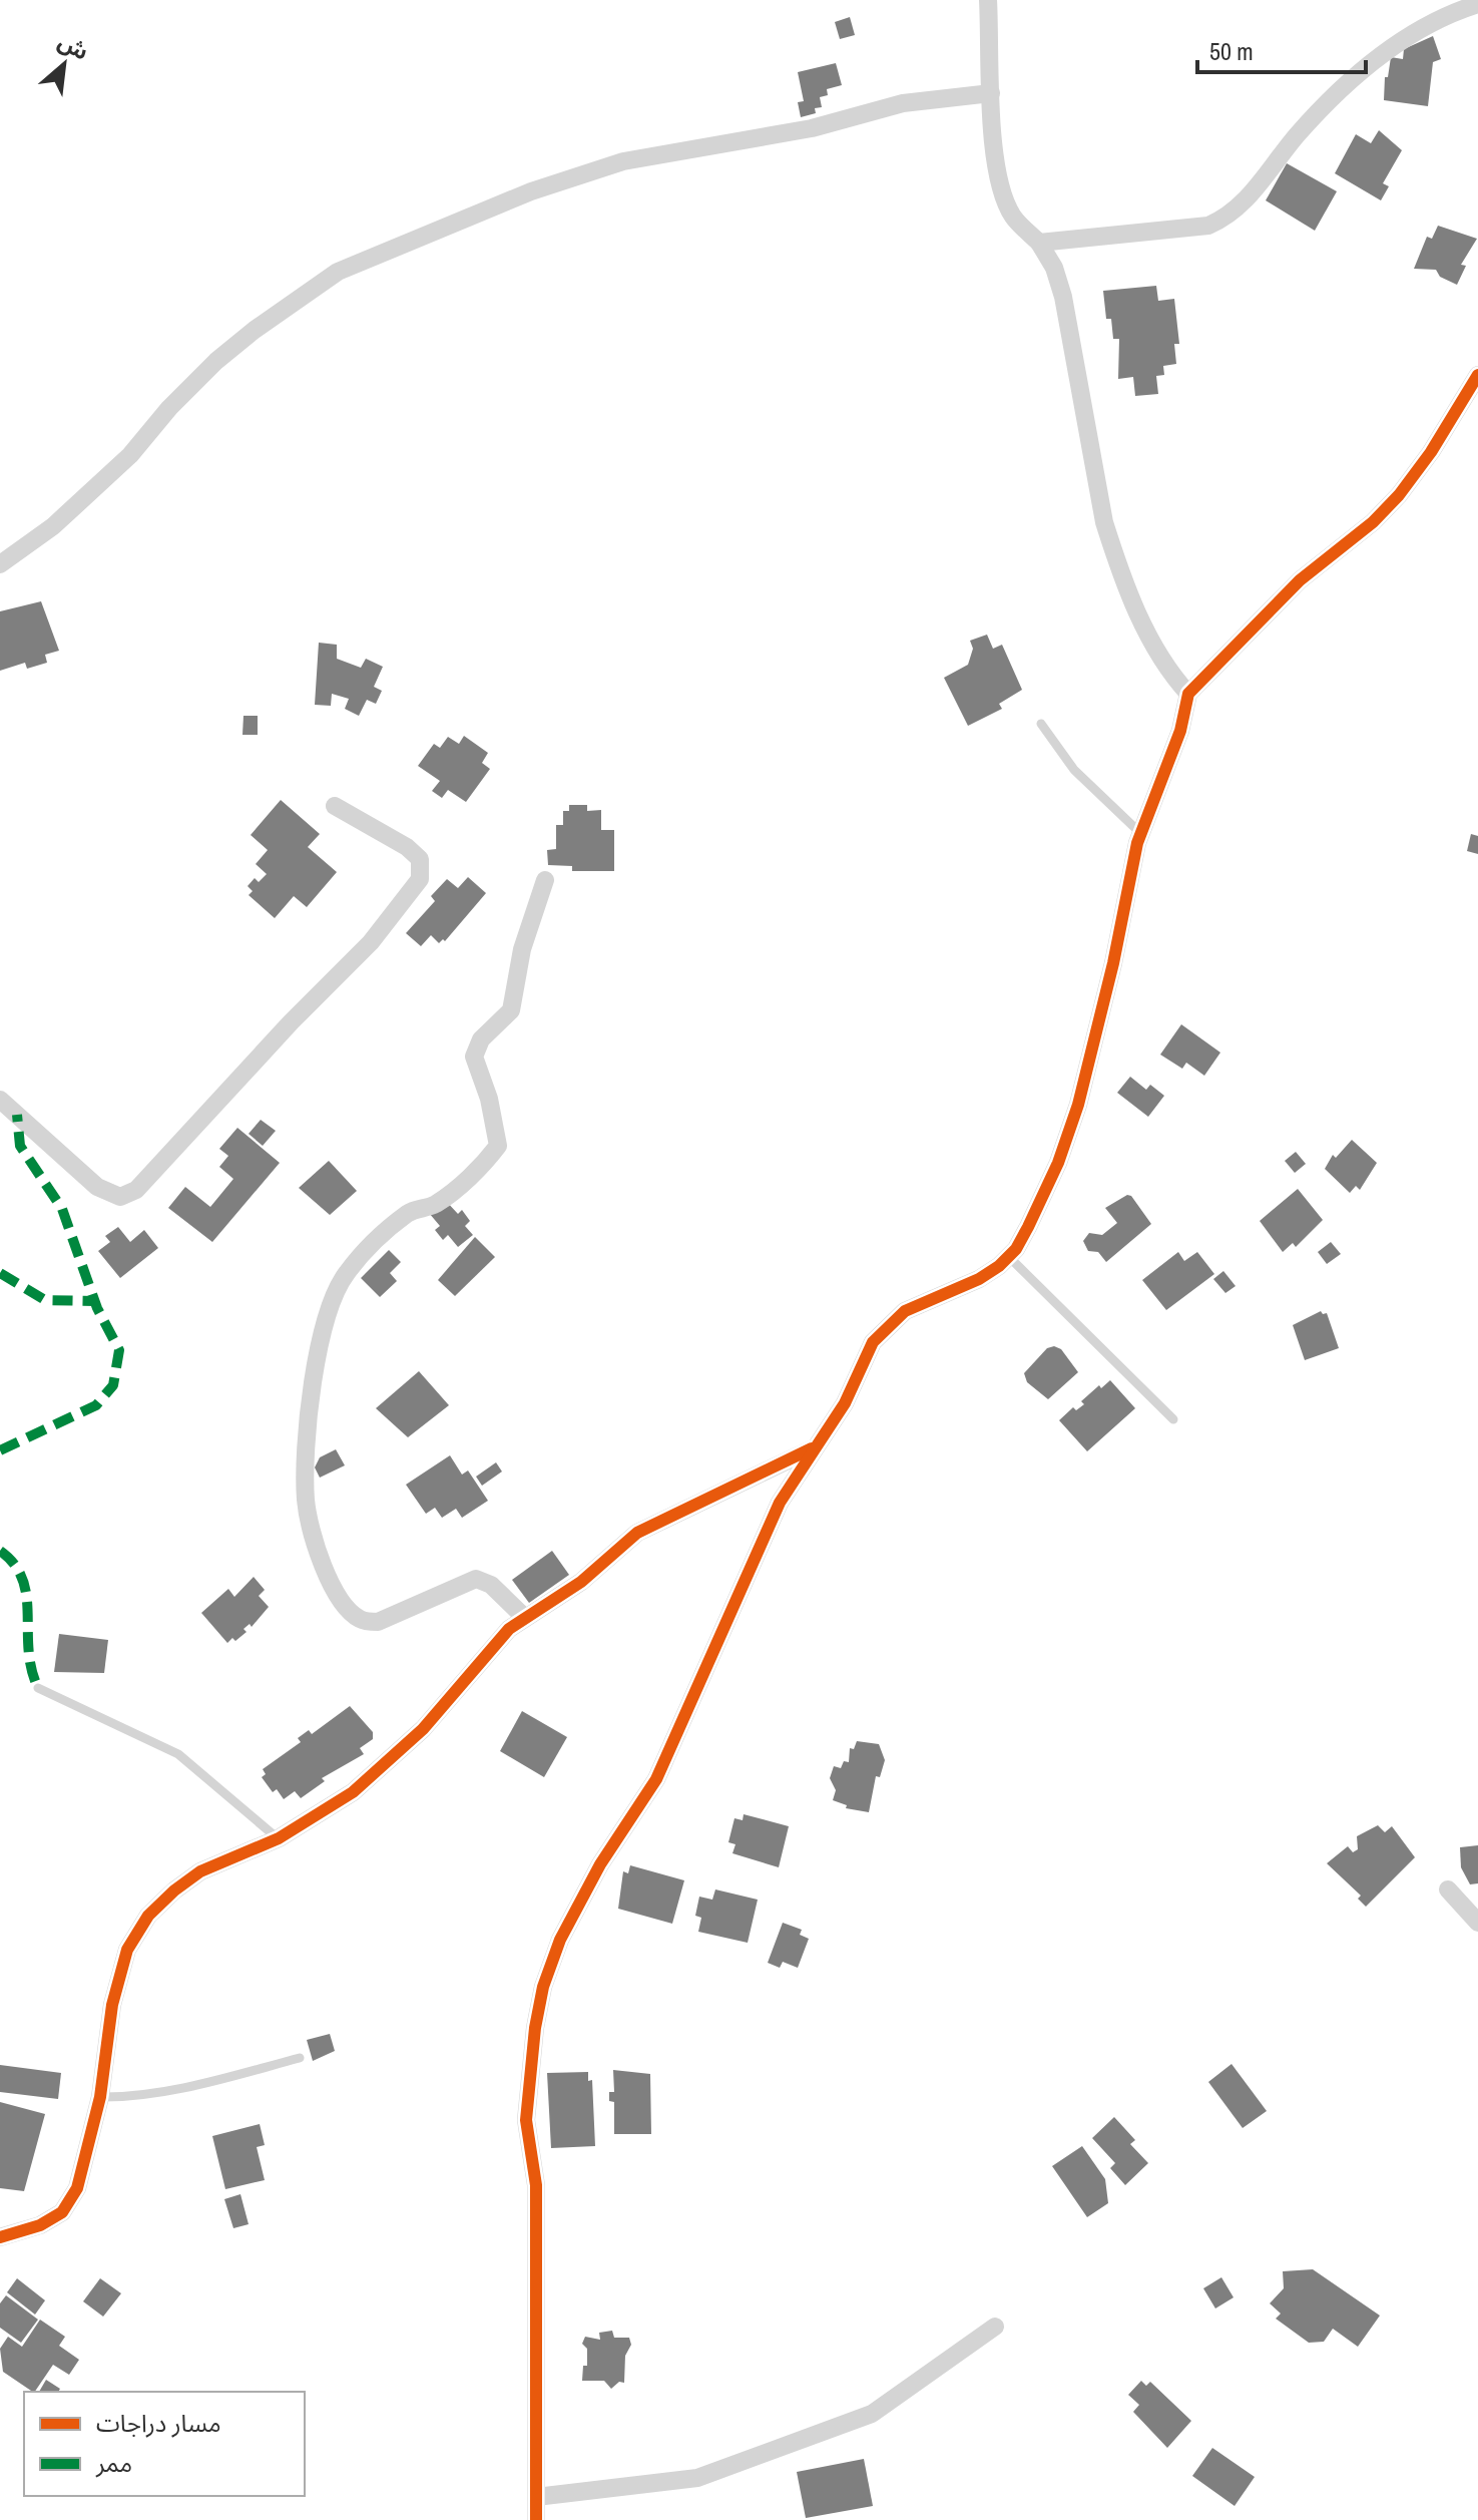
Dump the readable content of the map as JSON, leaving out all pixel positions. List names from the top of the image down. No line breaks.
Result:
{"legend":["مسار دراجات","ممر"],"scale_bar":"50 m","north":"top right"}
